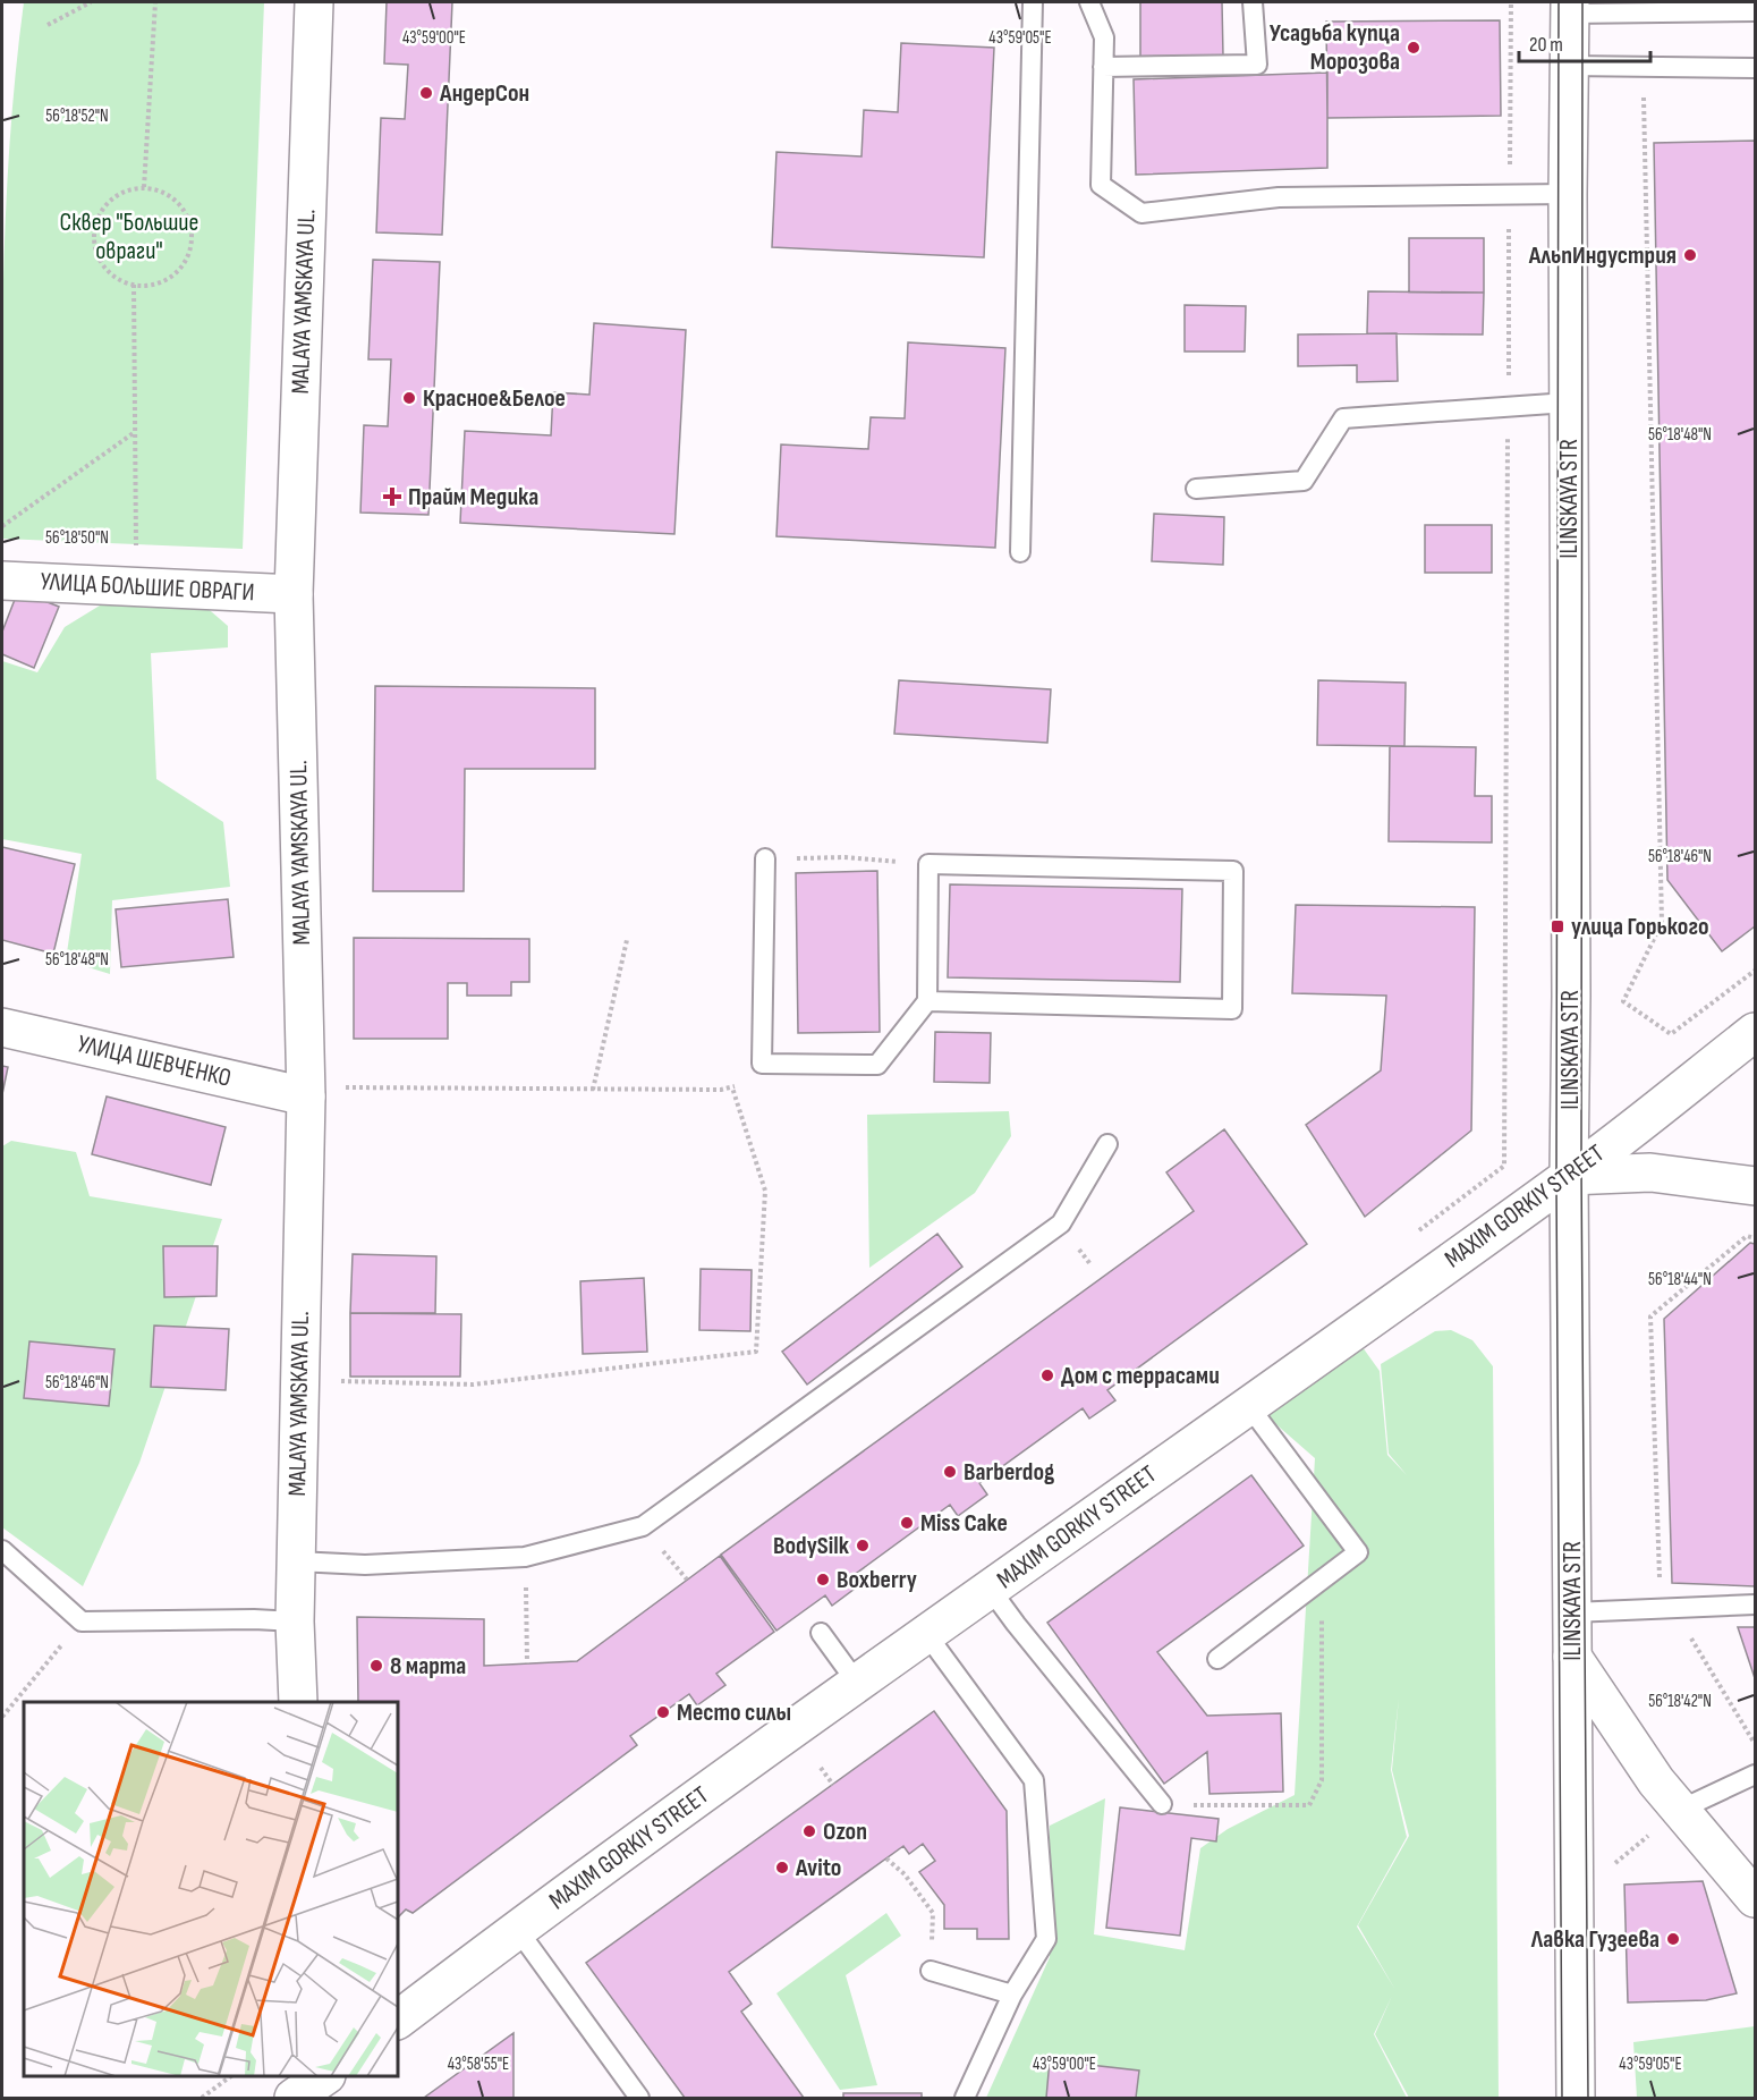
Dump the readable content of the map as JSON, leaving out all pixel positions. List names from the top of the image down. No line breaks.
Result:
{"streets":{"street":["MALAYA YAMSKAYA UL.","ILINSKAYA STR","УЛИЦА БОЛЬШИЕ ОВРАГИ","УЛИЦА ШЕВЧЕНКО","MAXIM GORKIY STREET"]},"crossings":[["MALAYA YAMSKAYA UL.","УЛИЦА БОЛЬШИЕ ОВРАГИ"],["MALAYA YAMSKAYA UL.","УЛИЦА ШЕВЧЕНКО"],["ILINSKAYA STR","MAXIM GORKIY STREET"]],"parks":["Сквер \"Большие овраги\""],"places":{"other":["Усадьба купца Морозова","АндерСон","АльпИндустрия","Красное&Белое","Дом с террасами","Barberdog","Miss Cake","BodySilk","Boxberry","8 марта","Место силы","Ozon","Avito","Лавка Гузеева"],"health":["Прайм Медика"],"transit":["улица Горького"]},"scale_bar":"20 m","coordinates":["43°59'00\"E","43°59'05\"E","56°18'52\"N","56°18'48\"N","56°18'50\"N","56°18'46\"N","56°18'44\"N","56°18'42\"N","43°58'55\"E"]}
